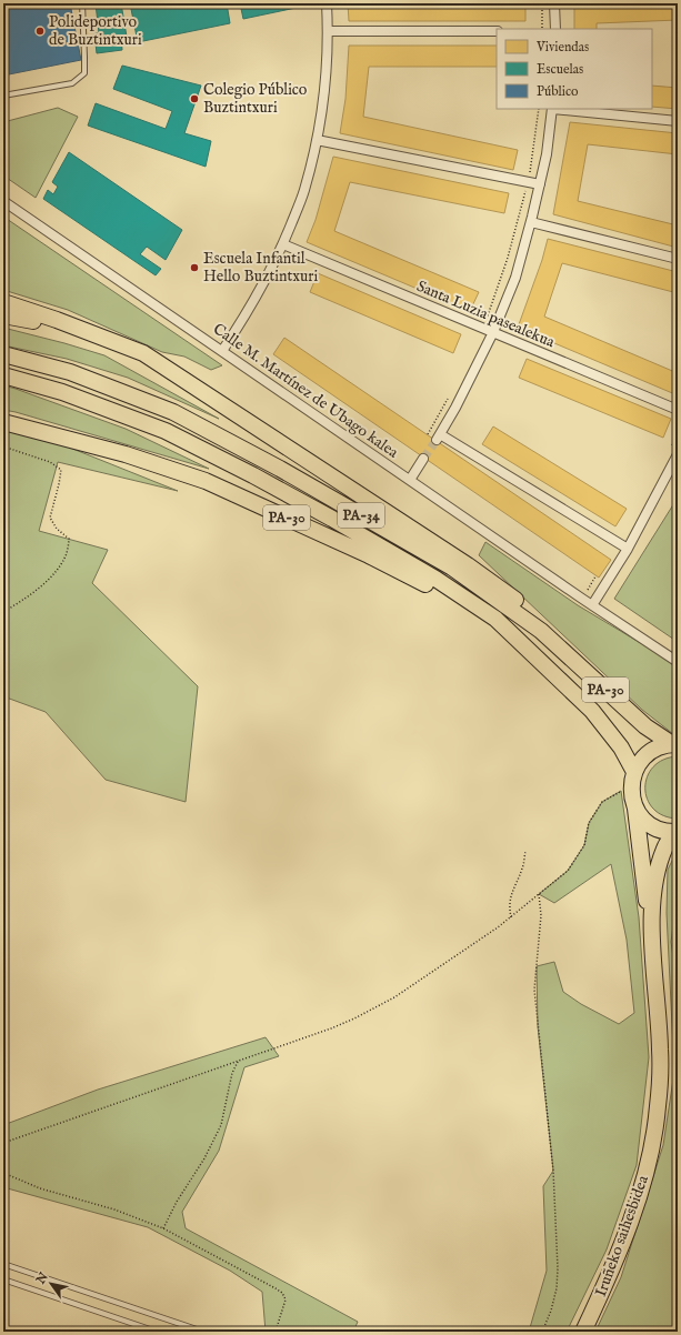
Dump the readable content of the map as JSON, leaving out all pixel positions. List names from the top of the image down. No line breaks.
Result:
{"streets":{"highway":["PA-34","PA-30","Iruñeko saihesbidea"],"street":["Santa Luzia pasealekua","Calle M. Martínez de Ubago kalea"]},"crossings":[["PA-34","PA-30"],["PA-30","Iruñeko saihesbidea"]],"places":["Polideportivo de Buztintxuri","Colegio Público Buztintxuri","Escuela Infantil Hello Buztintxuri"],"legend":["Viviendas","Escuelas","Público"],"north":"top left"}
